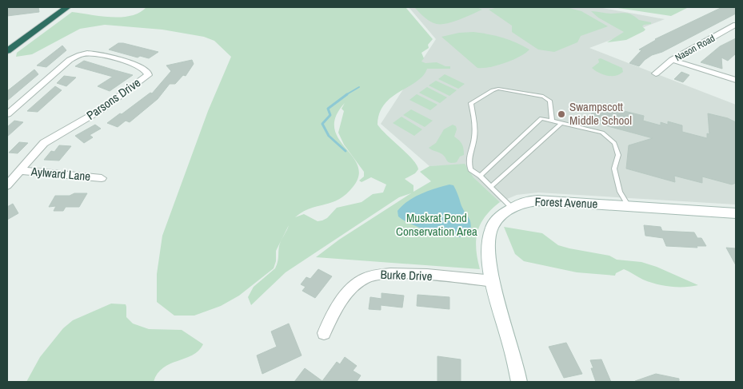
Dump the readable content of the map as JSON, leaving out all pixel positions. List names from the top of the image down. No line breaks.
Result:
{"streets":{"street":["Nason Road","Parsons Drive","Aylward Lane","Forest Avenue","Burke Drive"]},"crossings":[["Parsons Drive","Aylward Lane"],["Forest Avenue","Burke Drive"]],"parks":["Muskrat Pond Conservation Area"],"places":["Swampscott Middle School"]}
